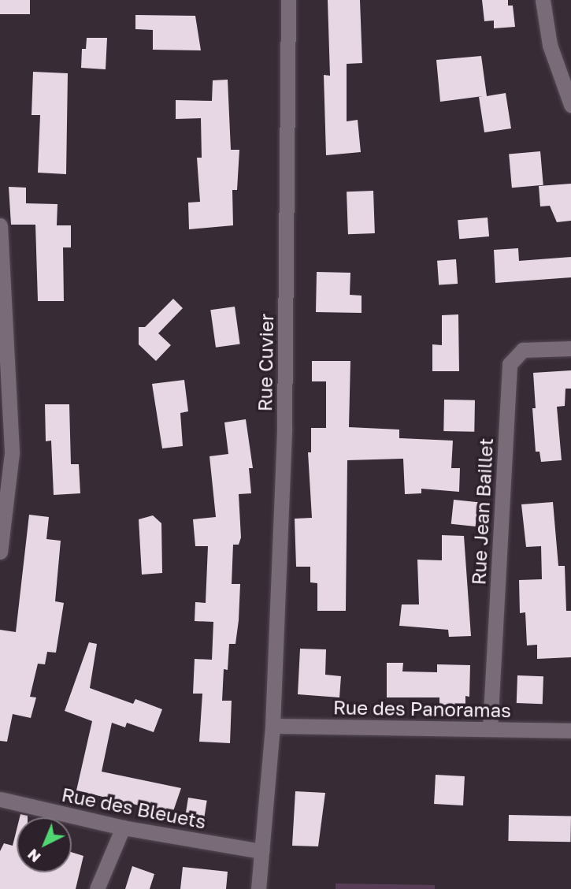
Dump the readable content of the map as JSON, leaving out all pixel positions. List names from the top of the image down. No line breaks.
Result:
{"streets":{"street":["Rue Cuvier","Rue Jean Baillet","Rue des Panoramas","Rue des Bleuets"]},"crossings":[["Rue Cuvier","Rue des Panoramas"],["Rue Cuvier","Rue des Bleuets"],["Rue Jean Baillet","Rue des Panoramas"]],"north":"bottom left"}
